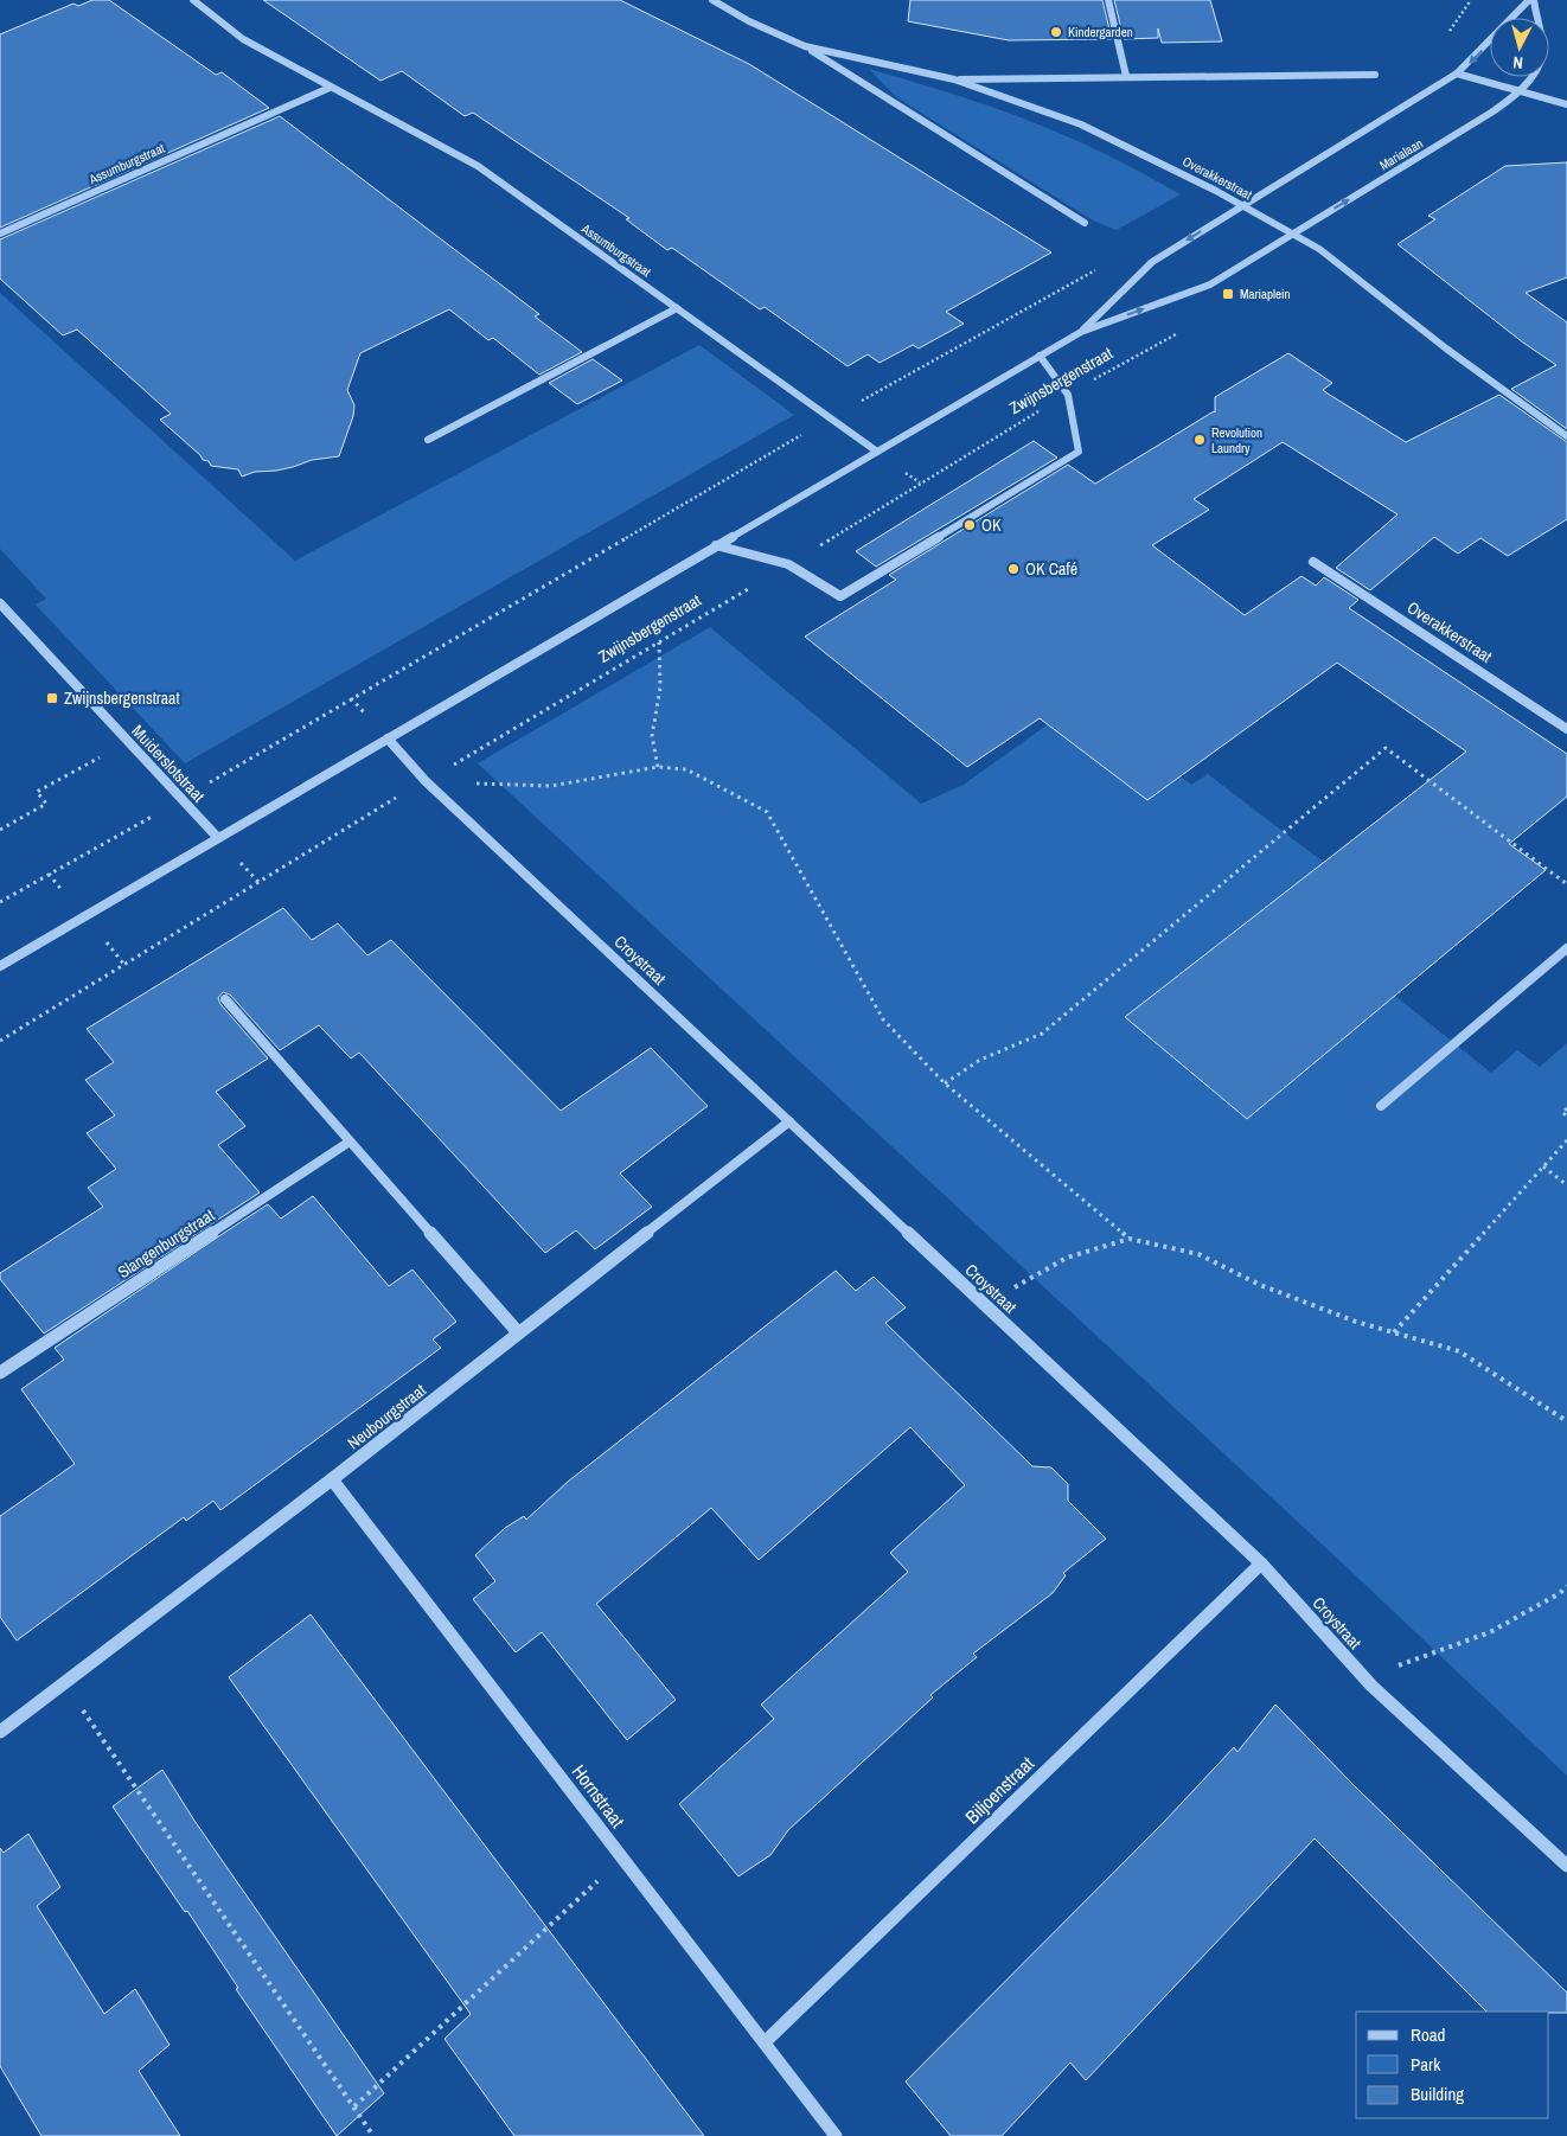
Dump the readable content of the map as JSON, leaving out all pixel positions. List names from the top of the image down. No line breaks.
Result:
{"streets":{"street":["Marialaan","Assumburgstraat","Overakkerstraat","Zwijnsbergenstraat","Muiderslotstraat","Croystraat","Slangenburgstraat","Neubourgstraat","Biljoenstraat","Hornstraat"]},"crossings":[["Marialaan","Overakkerstraat"],["Marialaan","Zwijnsbergenstraat"],["Assumburgstraat","Zwijnsbergenstraat"],["Overakkerstraat","Zwijnsbergenstraat"],["Zwijnsbergenstraat","Muiderslotstraat"],["Zwijnsbergenstraat","Croystraat"],["Croystraat","Neubourgstraat"],["Croystraat","Biljoenstraat"],["Neubourgstraat","Hornstraat"],["Biljoenstraat","Hornstraat"]],"places":{"other":["Kindergarden","Revolution Laundry","OK","OK Café"],"transit":["Mariaplein","Zwijnsbergenstraat"]},"legend":["Road","Park","Building"],"north":"bottom"}
